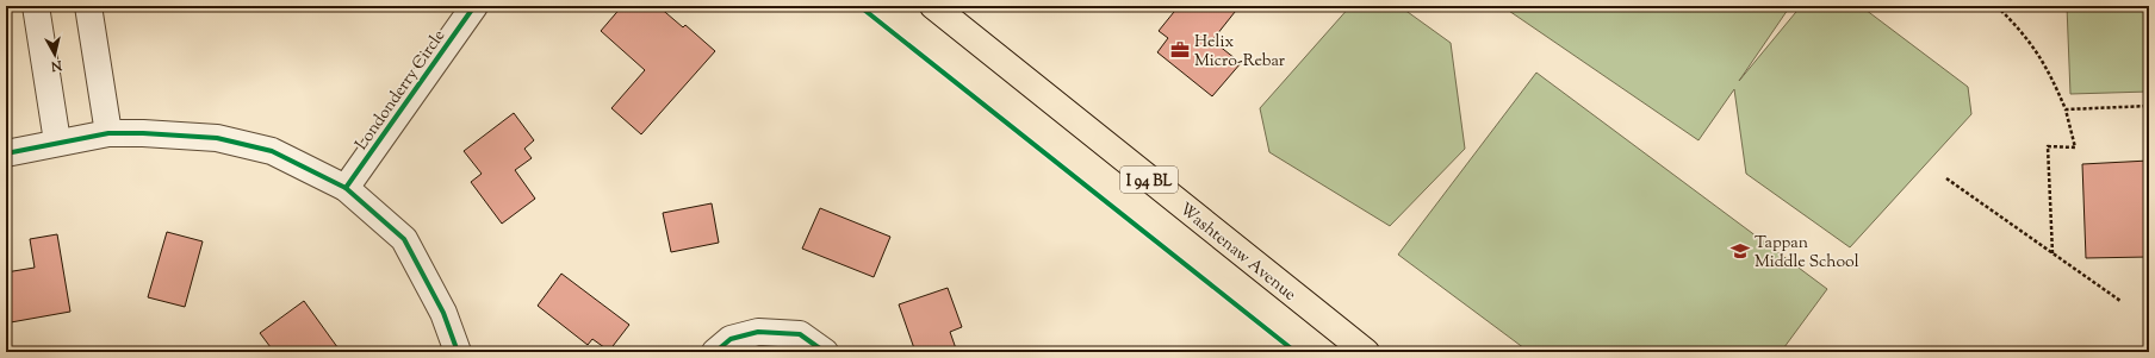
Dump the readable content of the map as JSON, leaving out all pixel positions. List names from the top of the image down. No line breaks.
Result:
{"streets":{"main road":["I 94 BL","Washtenaw Avenue"],"street":["Londonderry Circle"]},"places":{"office":["Helix Micro-Rebar"],"school or university":["Tappan Middle School"]},"north":"bottom"}
